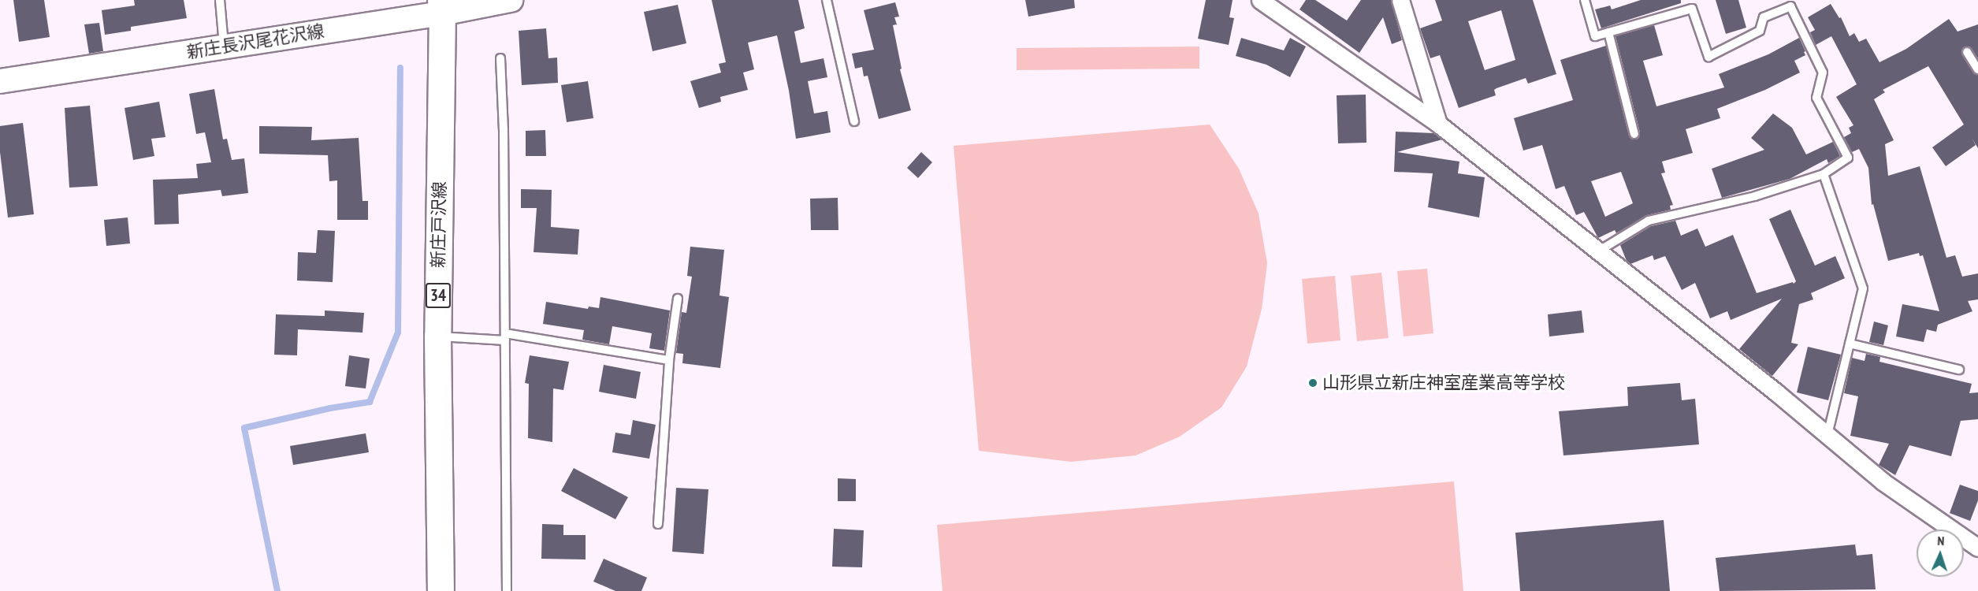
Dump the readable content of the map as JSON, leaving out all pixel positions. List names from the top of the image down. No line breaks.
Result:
{"streets":{"main road":["新庄長沢尾花沢線","新庄戸沢線","34"]},"crossings":[["新庄長沢尾花沢線","新庄戸沢線"]],"places":["山形県立新庄神室産業高等学校"],"north":"top"}
